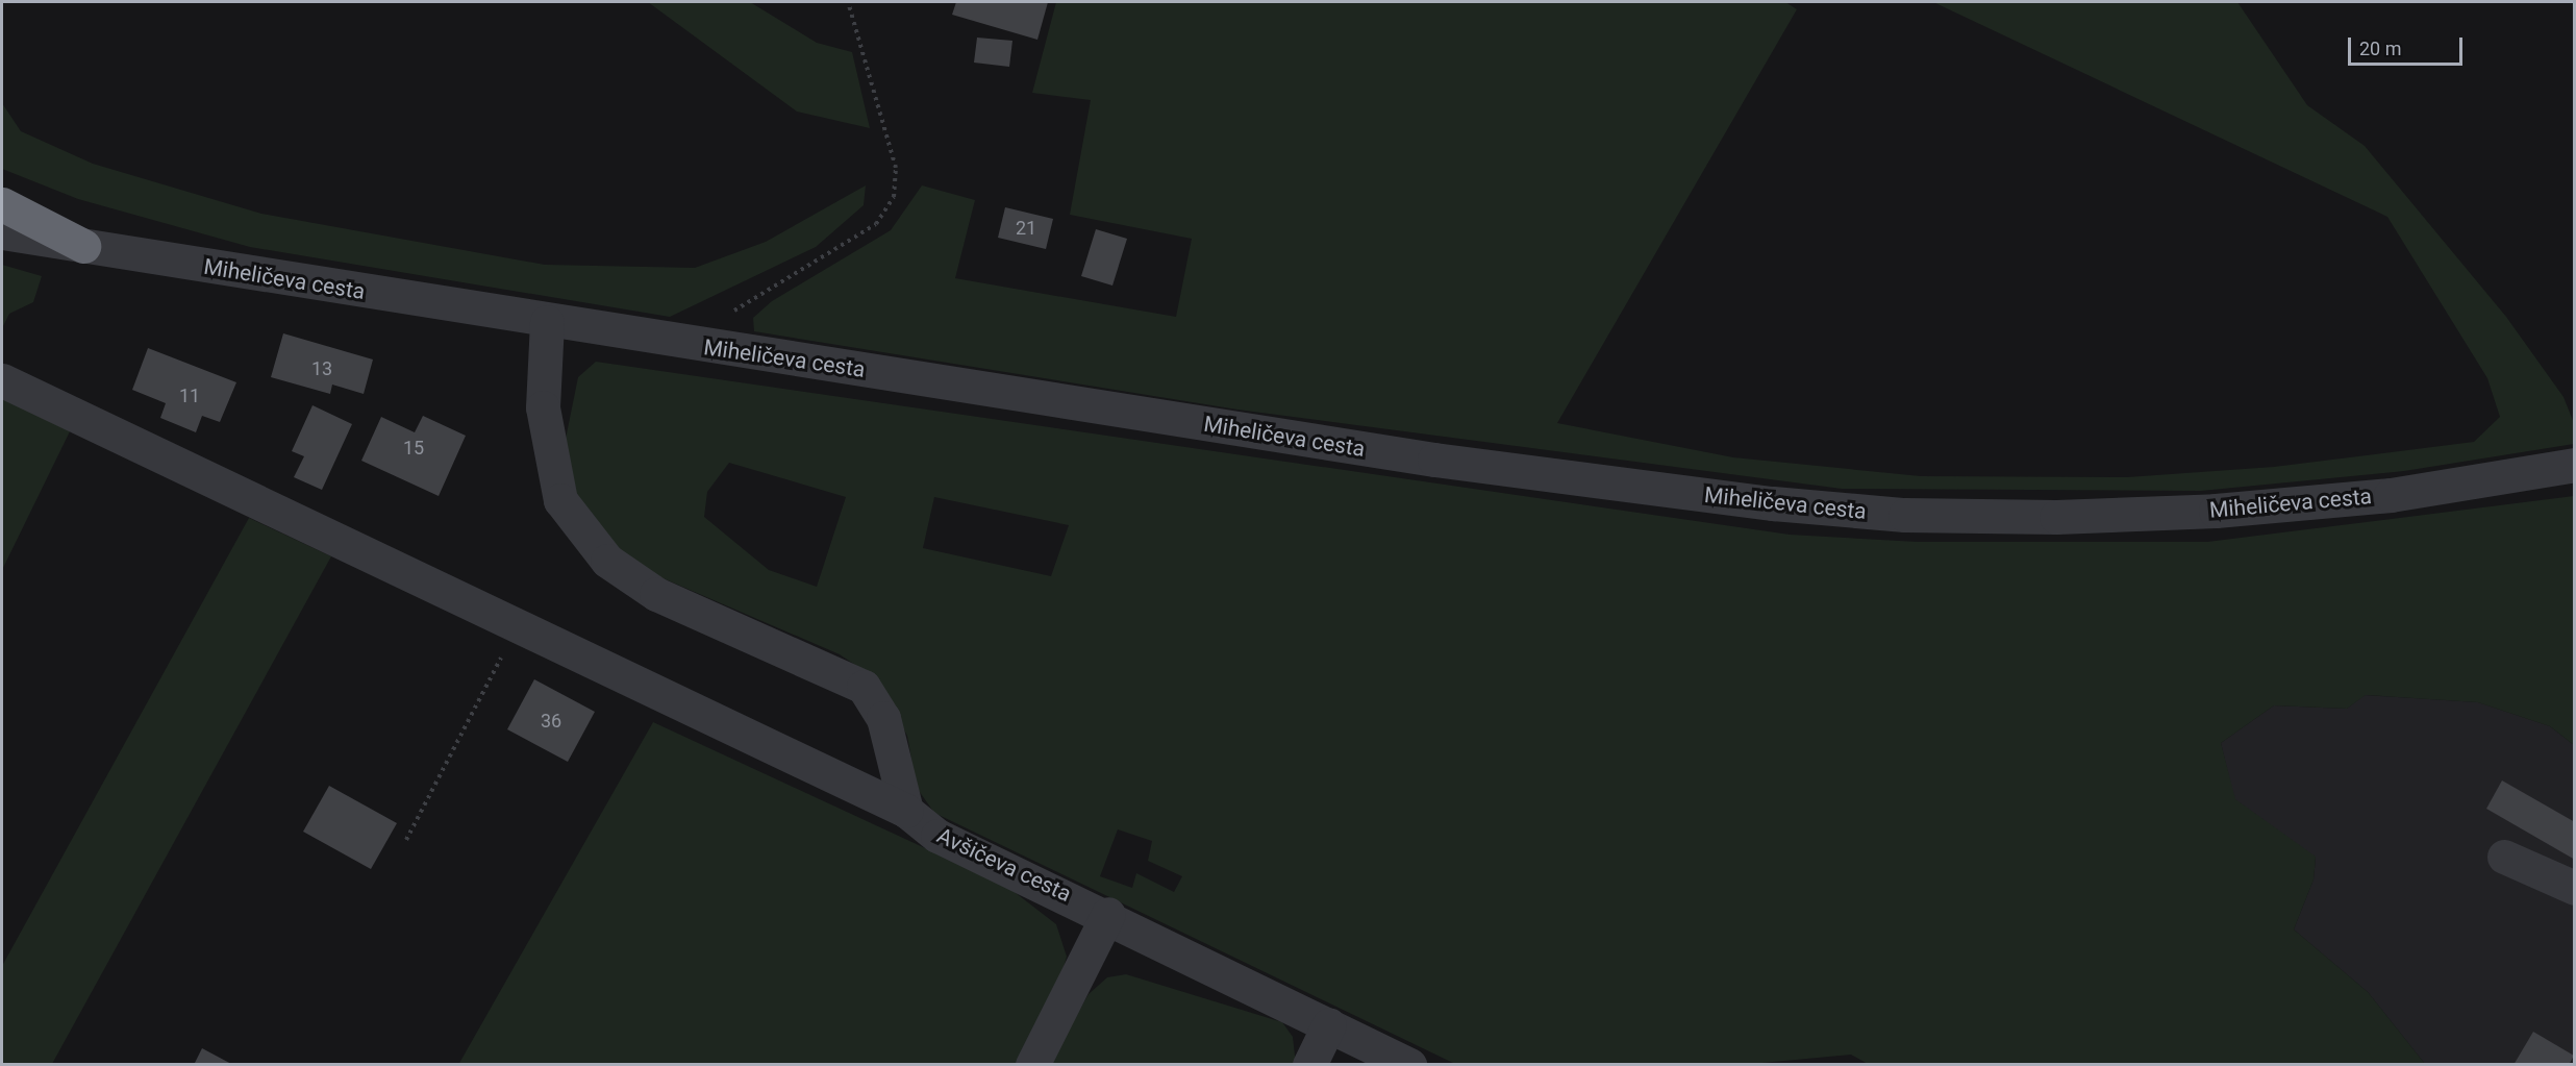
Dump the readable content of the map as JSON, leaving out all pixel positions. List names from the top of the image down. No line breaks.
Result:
{"streets":{"street":["Miheličeva cesta","Avšičeva cesta"]},"house_numbers":["21","13","11","15","36"],"scale_bar":"20 m"}
